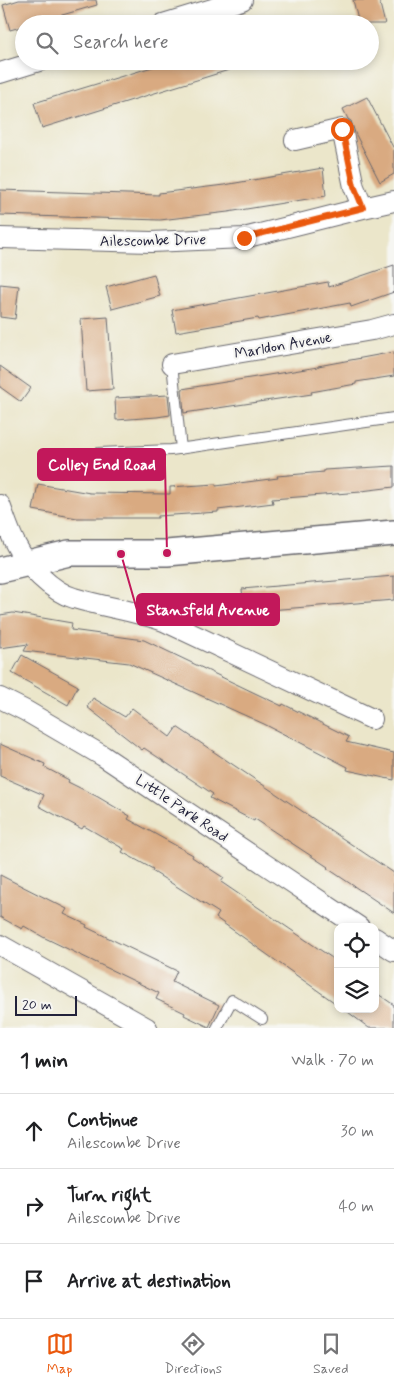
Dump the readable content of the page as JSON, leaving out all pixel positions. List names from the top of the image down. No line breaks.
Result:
{"streets":{"street":["Ailescombe Drive","Marldon Avenue","Little Park Road"]},"places":["Colley End Road","Stansfeld Avenue"],"scale_bar":"20 m","page":{"search":"Search here","scale":"20 m","heading":["1 min","Walk · 70 m"],"list":[["Continue","Ailescombe Drive","30 m"],["Turn right","Ailescombe Drive","40 m"],"Arrive at destination"],"nav":["Map","Directions","Saved"]}}
